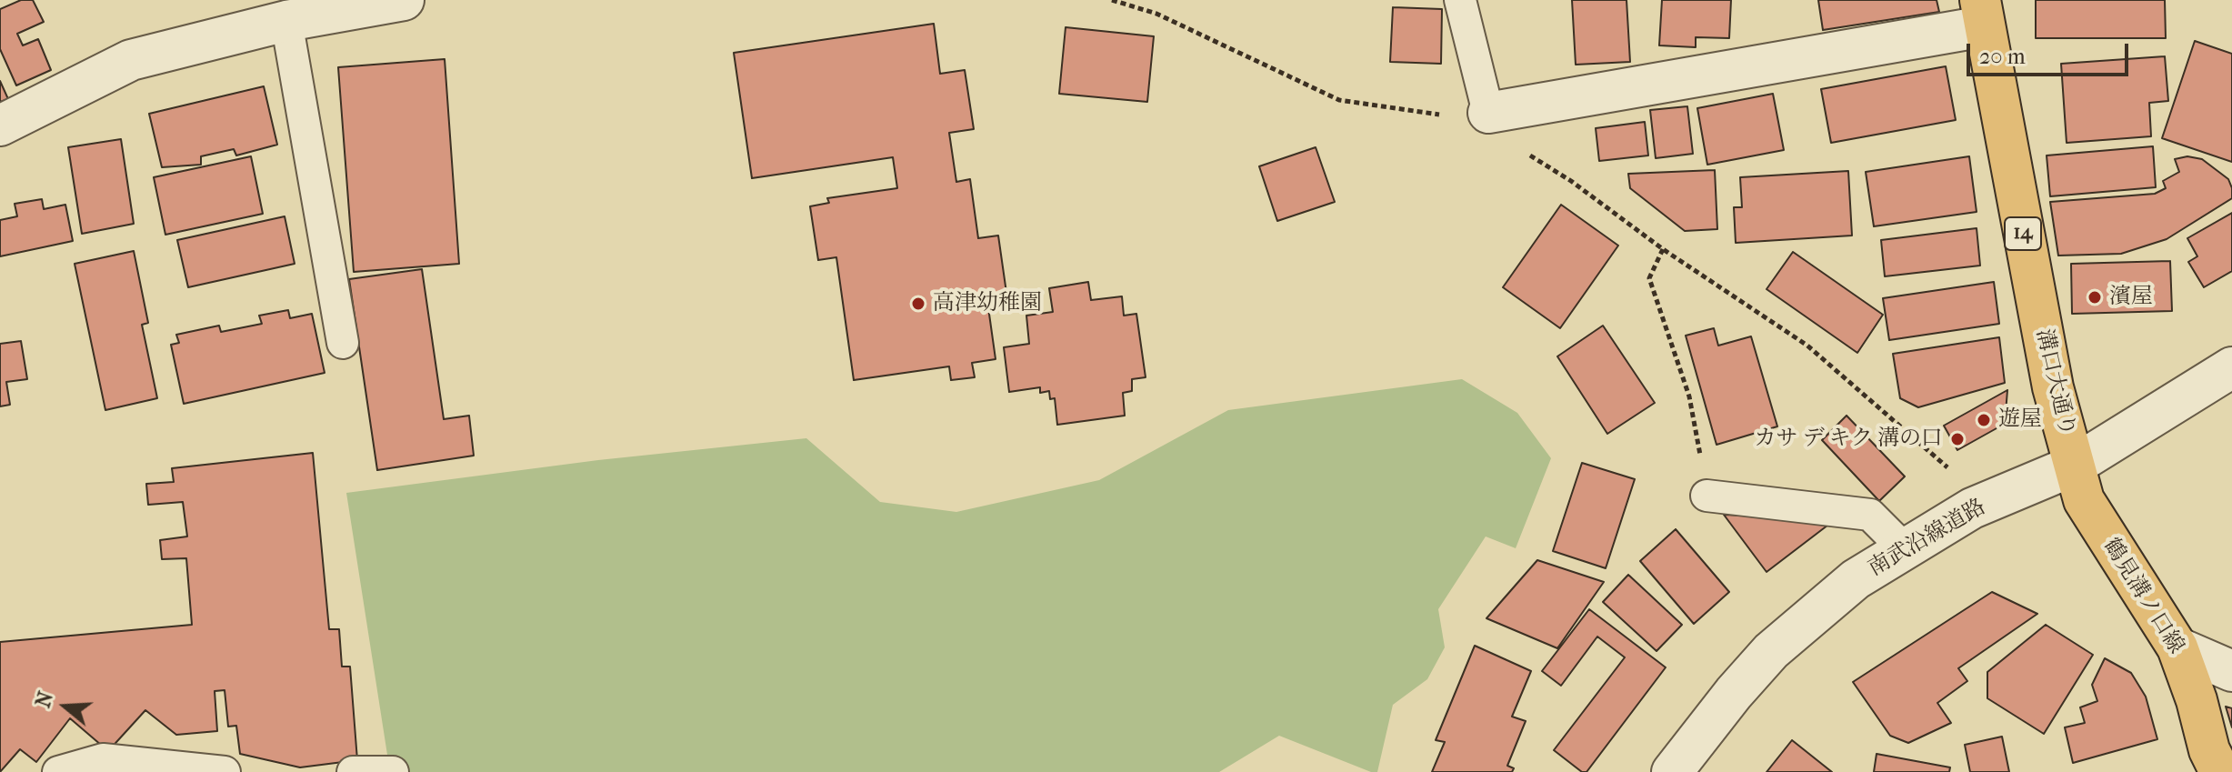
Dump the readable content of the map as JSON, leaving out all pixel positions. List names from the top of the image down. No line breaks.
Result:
{"streets":{"main road":["14","溝口大通り","鶴見溝ノ口線"],"street":["南武沿線道路"]},"crossings":[["溝口大通り","南武沿線道路"],["溝口大通り","鶴見溝ノ口線"],["南武沿線道路","鶴見溝ノ口線"]],"places":["濱屋","高津幼稚園","遊屋","カサ デ キク 溝の口"],"scale_bar":"20 m","north":"left"}
